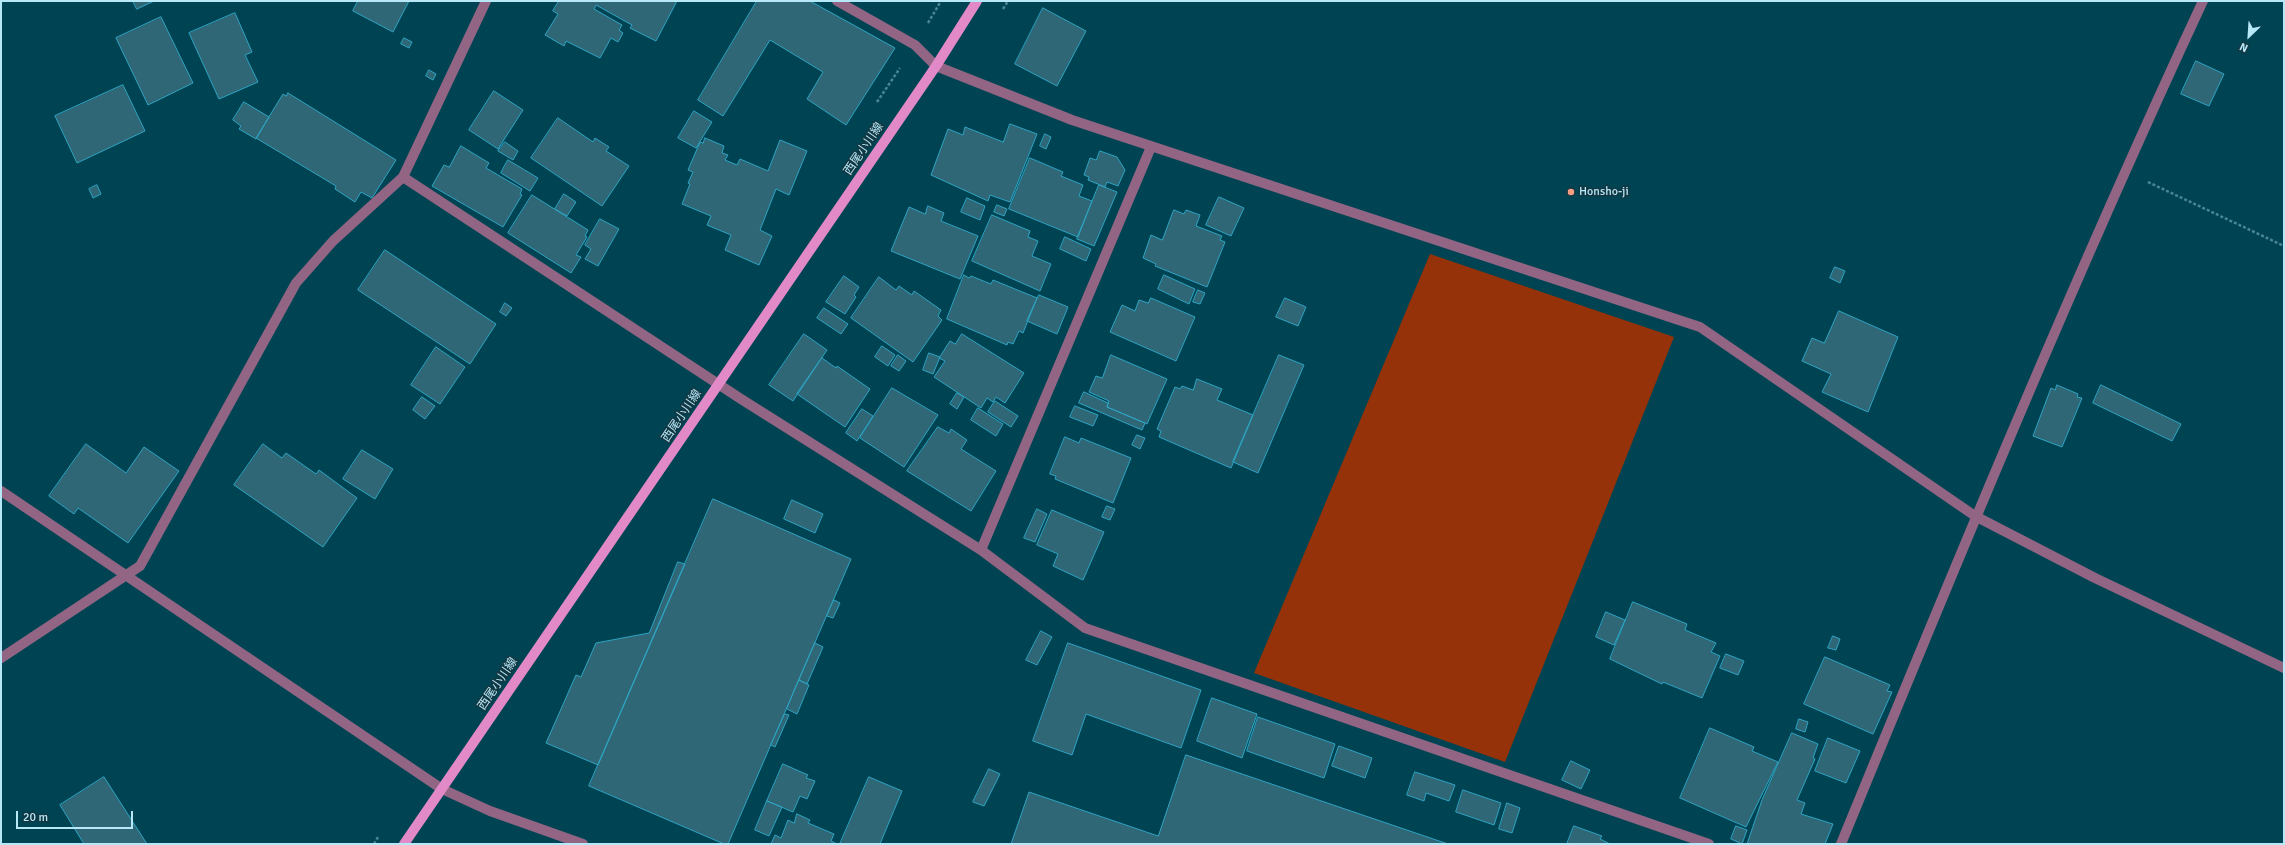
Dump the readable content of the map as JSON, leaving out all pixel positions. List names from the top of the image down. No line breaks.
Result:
{"streets":{"main road":["西尾小川線"]},"places":["Honsho-ji"],"scale_bar":"20 m","north":"bottom left"}
